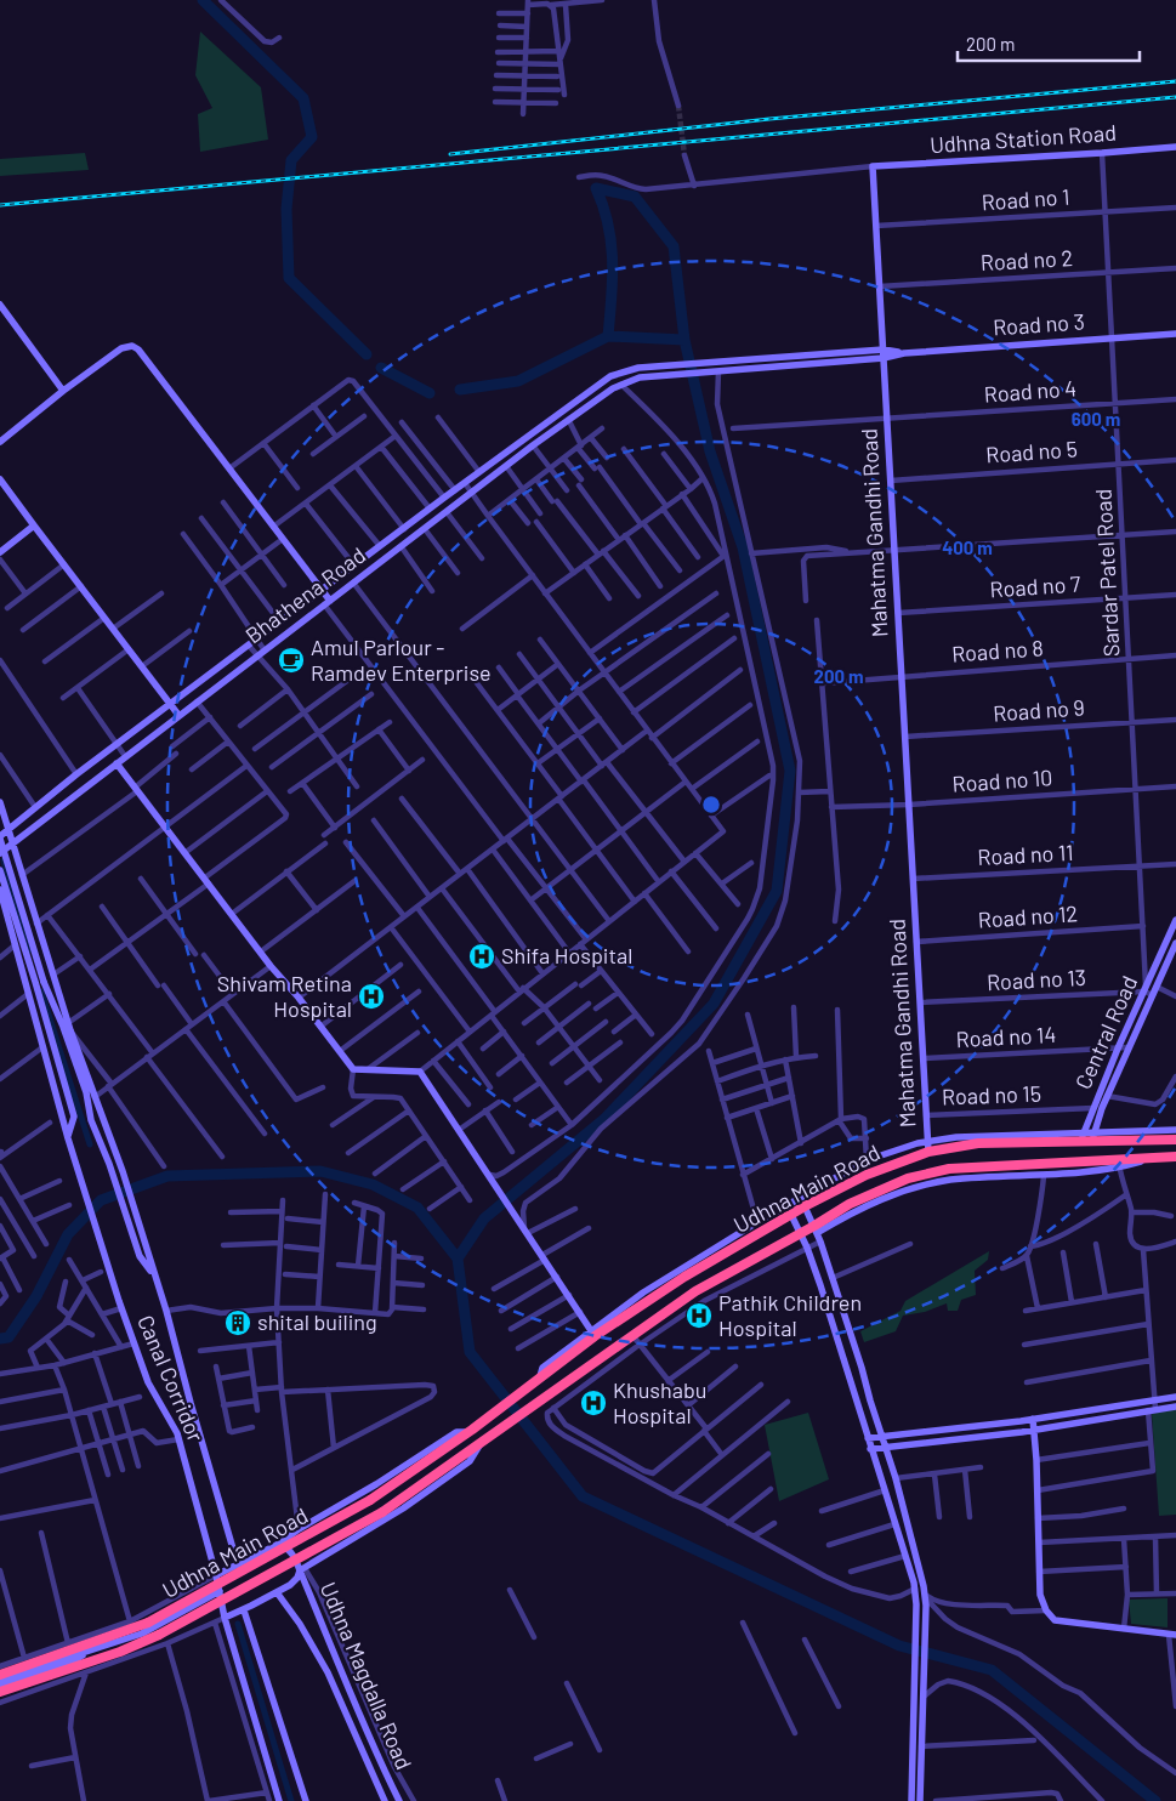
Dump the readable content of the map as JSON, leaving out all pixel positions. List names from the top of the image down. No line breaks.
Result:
{"streets":{"highway":["Central Road","Udhna Main Road"],"street":["Udhna Station Road","Road no 1","Road no 2","Road no 3","Road no 4","Road no 5","Mahatma Gandhi Road","Sardar Patel Road","Road no 7","Bhathena Road","Road no 8","Road no 9","Road no 10","Road no 11","Road no 12","Road no 13","Road no 14","Road no 15","Canal Corridor","Udhna Magdalla Road"]},"crossings":[["Udhna Station Road","Mahatma Gandhi Road"],["Udhna Station Road","Sardar Patel Road"],["Road no 1","Mahatma Gandhi Road"],["Road no 1","Sardar Patel Road"],["Road no 2","Mahatma Gandhi Road"],["Road no 2","Sardar Patel Road"],["Road no 3","Mahatma Gandhi Road"],["Road no 3","Sardar Patel Road"],["Road no 3","Bhathena Road"],["Road no 4","Mahatma Gandhi Road"],["Road no 4","Sardar Patel Road"],["Road no 5","Mahatma Gandhi Road"],["Road no 5","Sardar Patel Road"],["Mahatma Gandhi Road","Road no 7"],["Mahatma Gandhi Road","Road no 8"],["Mahatma Gandhi Road","Road no 9"],["Mahatma Gandhi Road","Road no 10"],["Mahatma Gandhi Road","Road no 11"],["Mahatma Gandhi Road","Road no 12"],["Mahatma Gandhi Road","Road no 13"],["Mahatma Gandhi Road","Road no 14"],["Mahatma Gandhi Road","Road no 15"],["Mahatma Gandhi Road","Udhna Main Road"],["Sardar Patel Road","Road no 7"],["Sardar Patel Road","Road no 8"],["Sardar Patel Road","Road no 9"],["Sardar Patel Road","Road no 10"],["Sardar Patel Road","Road no 11"],["Sardar Patel Road","Road no 12"],["Sardar Patel Road","Road no 13"],["Sardar Patel Road","Central Road"],["Road no 13","Central Road"],["Central Road","Road no 14"],["Central Road","Road no 15"],["Central Road","Udhna Main Road"]],"places":{"cafe":["Amul Parlour - Ramdev Enterprise"],"hospital":["Shifa Hospital","Shivam Retina Hospital","Pathik Children Hospital","Khushabu Hospital"],"building":["shital builing"]},"scale_bar":"200 m","rings":["600 m","400 m","200 m"]}
